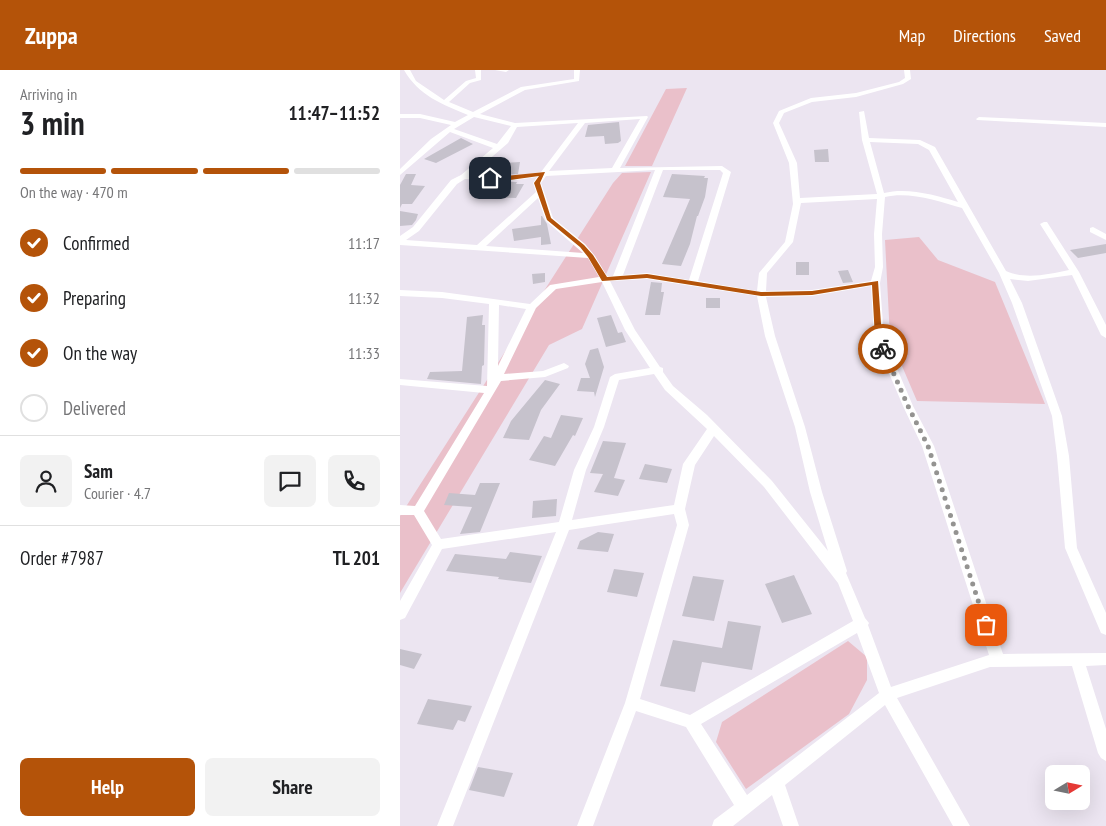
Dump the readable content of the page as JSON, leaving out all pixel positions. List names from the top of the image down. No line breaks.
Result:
{"north":"right","page":{"header":"Zuppa","nav":["Map","Directions","Saved"],"heading":["3 min","Arriving in","11:47–11:52"],"panel":["Sam","Courier · 4.7","Order #7987","TL 201"],"bar":"On the way · 470 m","list":[["Confirmed","11:17"],["Preparing","11:32"],["On the way","11:33"],"Delivered"],"buttons":["Help","Share"]}}
